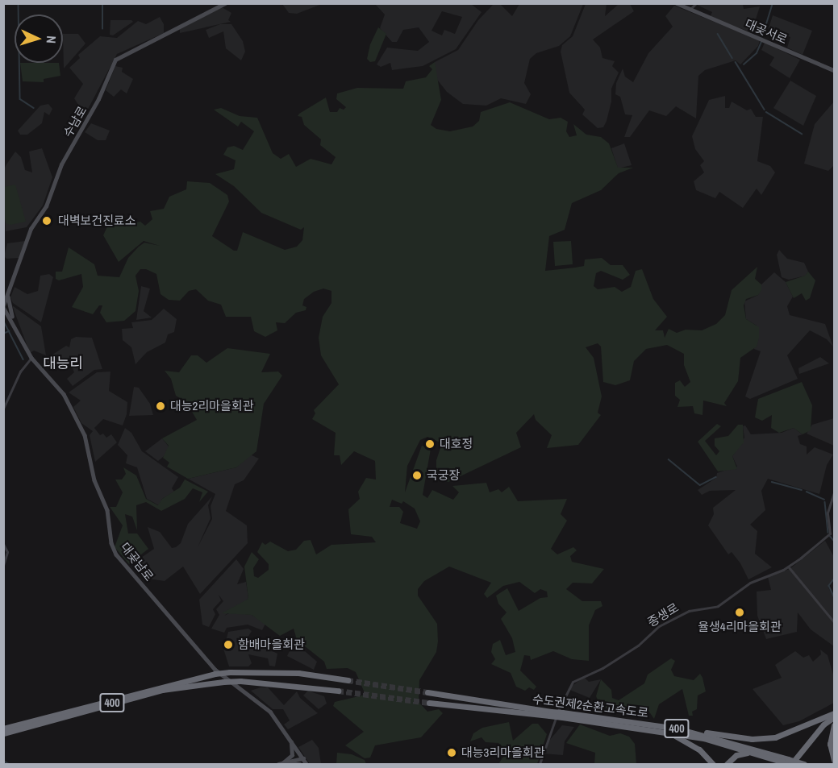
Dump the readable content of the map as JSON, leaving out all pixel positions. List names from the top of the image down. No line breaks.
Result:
{"streets":{"highway":["400","수도권제2순환고속도로"],"street":["대곶서로","수남로","대곶남로","종생로"]},"crossings":[["수남로","대곶남로"]],"districts":["대능리"],"places":["대벽보건진료소","대능2리마을회관","대호정","국궁장","율생4리마을회관","함배마을회관","대능3리마을회관"],"north":"right"}
